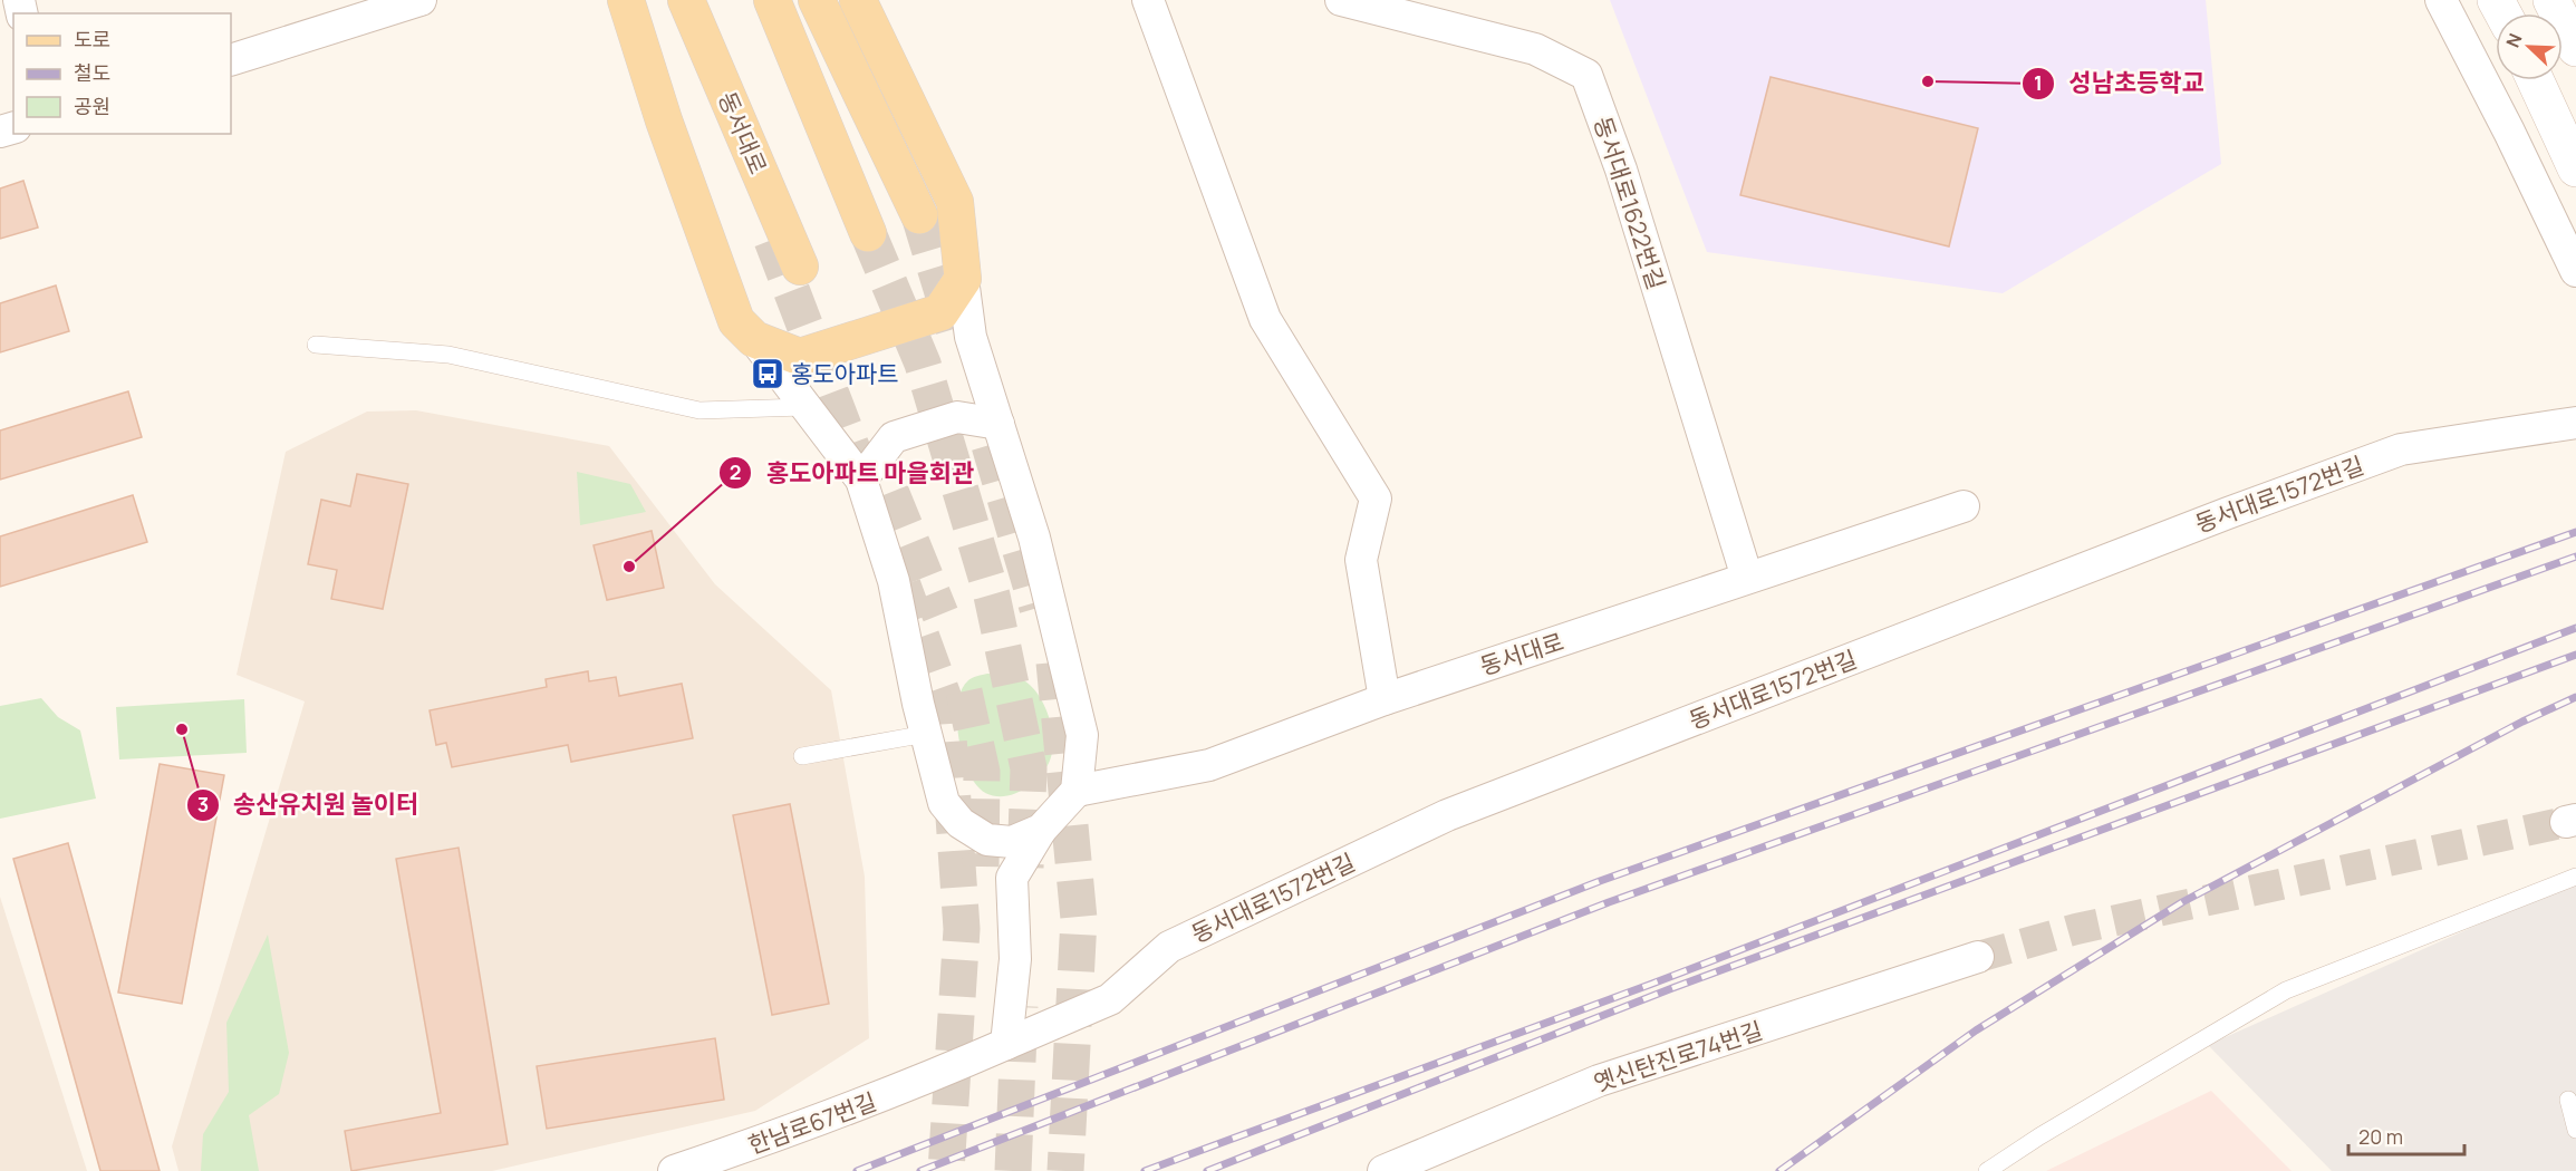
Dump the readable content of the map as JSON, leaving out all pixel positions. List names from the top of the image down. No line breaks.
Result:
{"streets":{"main road":["동서대로"],"street":["동서대로1622번길","동서대로1572번길","옛신탄진로74번길","한남로67번길"]},"crossings":[["동서대로","동서대로1622번길"],["동서대로1572번길","한남로67번길"]],"places":{"other":["성남초등학교","홍도아파트 마을회관","송산유치원 놀이터"],"bus stop":["홍도아파트"]},"legend":["도로","철도","공원"],"scale_bar":"20 m","north":"top left"}
